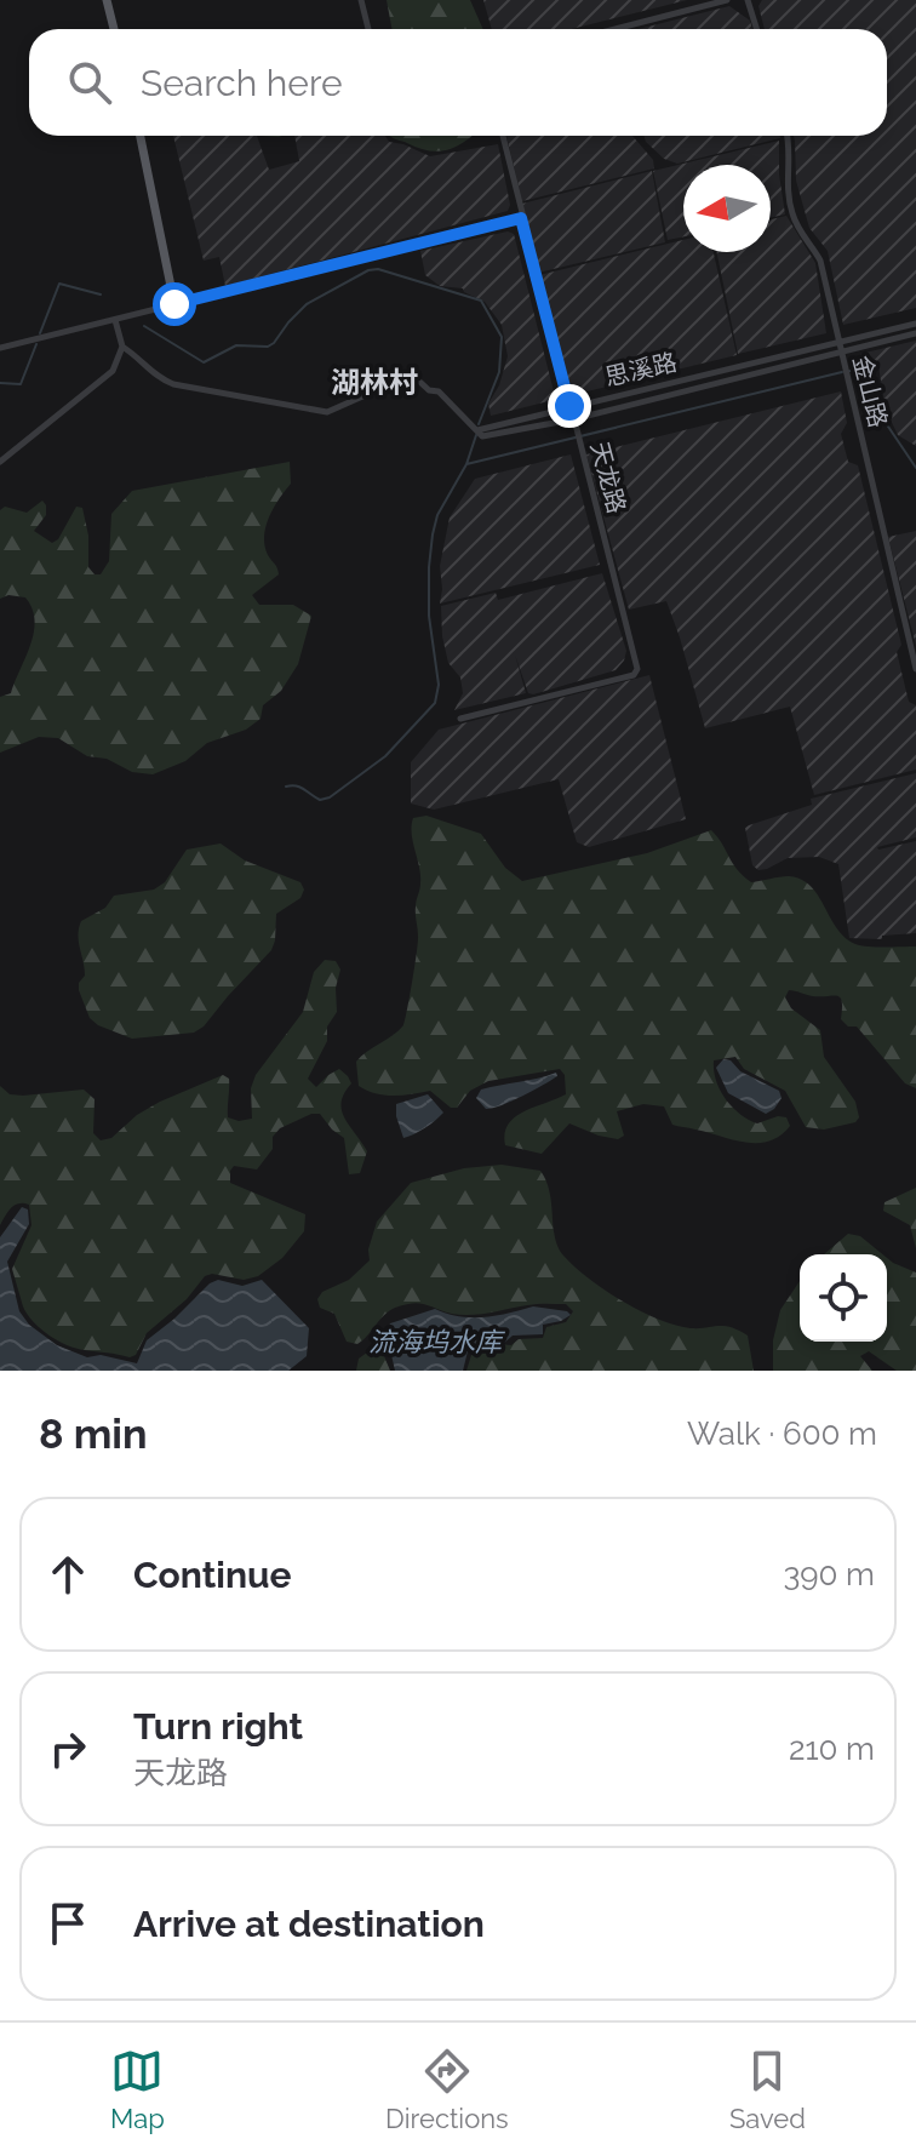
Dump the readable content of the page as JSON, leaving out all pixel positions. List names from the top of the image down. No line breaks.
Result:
{"streets":{"street":["思溪路","金山路","天龙路"]},"crossings":[["思溪路","金山路"],["思溪路","天龙路"]],"districts":["湖林村"],"water":["流海坞水库"],"north":"left","page":{"search":"Search here","heading":["8 min","Walk · 600 m"],"list":[["Continue","390 m"],["Turn right","天龙路","210 m"],"Arrive at destination"],"nav":["Map","Directions","Saved"]}}
